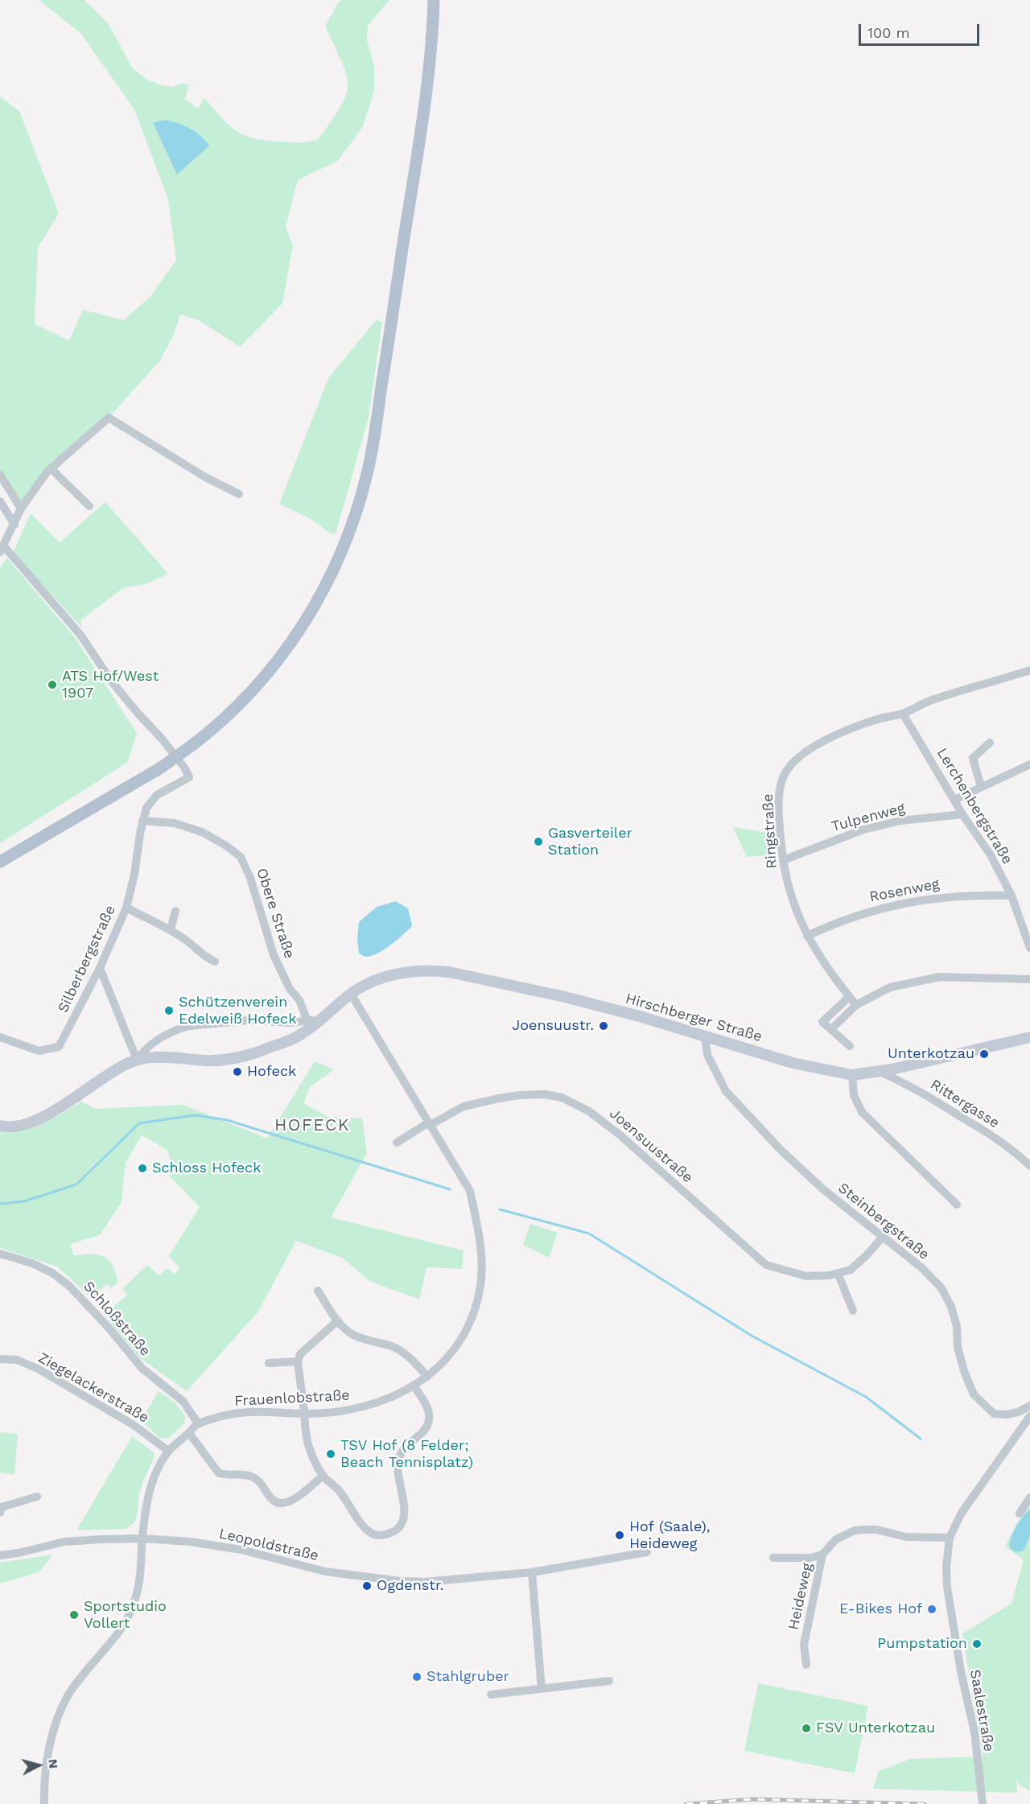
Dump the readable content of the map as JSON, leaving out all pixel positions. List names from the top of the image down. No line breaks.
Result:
{"streets":{"main road":["Hirschberger Straße"],"street":["Lerchenbergstraße","Tulpenweg","Ringstraße","Rosenweg","Obere Straße","Silberbergstraße","Rittergasse","Joensuustraße","Steinbergstraße","Schloßstraße","Ziegelackerstraße","Frauenlobstraße","Leopoldstraße","Heideweg","Saalestraße"]},"crossings":[["Lerchenbergstraße","Tulpenweg"],["Lerchenbergstraße","Ringstraße"],["Lerchenbergstraße","Rosenweg"],["Tulpenweg","Ringstraße"],["Ringstraße","Rosenweg"],["Obere Straße","Silberbergstraße"],["Hirschberger Straße","Rittergasse"],["Hirschberger Straße","Steinbergstraße"],["Hirschberger Straße","Frauenlobstraße"],["Joensuustraße","Steinbergstraße"],["Joensuustraße","Frauenlobstraße"],["Schloßstraße","Frauenlobstraße"],["Heideweg","Saalestraße"]],"districts":["HOFECK"],"places":["ATS Hof/West 1907","Gasverteiler Station","Schützenverein Edelweiß Hofeck","Joensuustr.","Unterkotzau","Hofeck","Schloss Hofeck","TSV Hof (8 Felder; Beach Tennisplatz)","Hof (Saale), Heideweg","Ogdenstr.","E-Bikes Hof","Sportstudio Vollert","Pumpstation","Stahlgruber","FSV Unterkotzau"],"scale_bar":"100 m","north":"right"}
